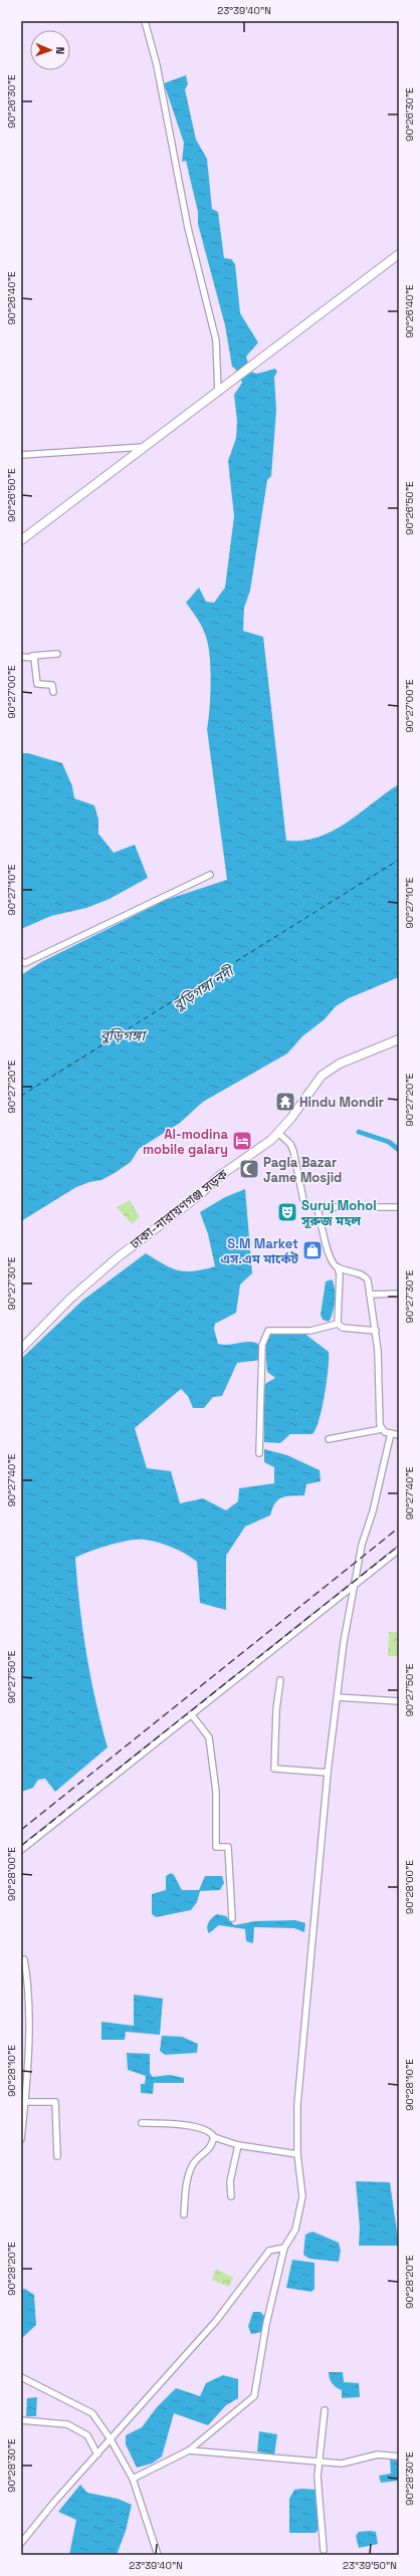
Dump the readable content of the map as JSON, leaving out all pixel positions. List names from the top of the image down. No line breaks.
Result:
{"streets":{"highway":["ঢাকা-নারায়ণগঞ্জ সড়ক"]},"water":["বুড়িগঙ্গা নদী","বুড়িগঙ্গা"],"places":{"temple":["Hindu Mondir"],"hotel":["Al-modina mobile galary"],"mosque":["Pagla Bazar Jame Mosjid"],"theatre":["Suruj Mohol সূরুজ মহল"],"shop":["S.M Market এস.এম মার্কেট"]},"north":"right","coordinates":["23°39'40\"N","90°26'30\"E","90°26'40\"E","90°26'50\"E","90°27'00\"E","90°27'10\"E","90°27'20\"E","90°27'30\"E","90°27'40\"E","90°27'50\"E","90°28'00\"E","90°28'10\"E","90°28'20\"E","90°28'30\"E","23°39'50\"N"]}
